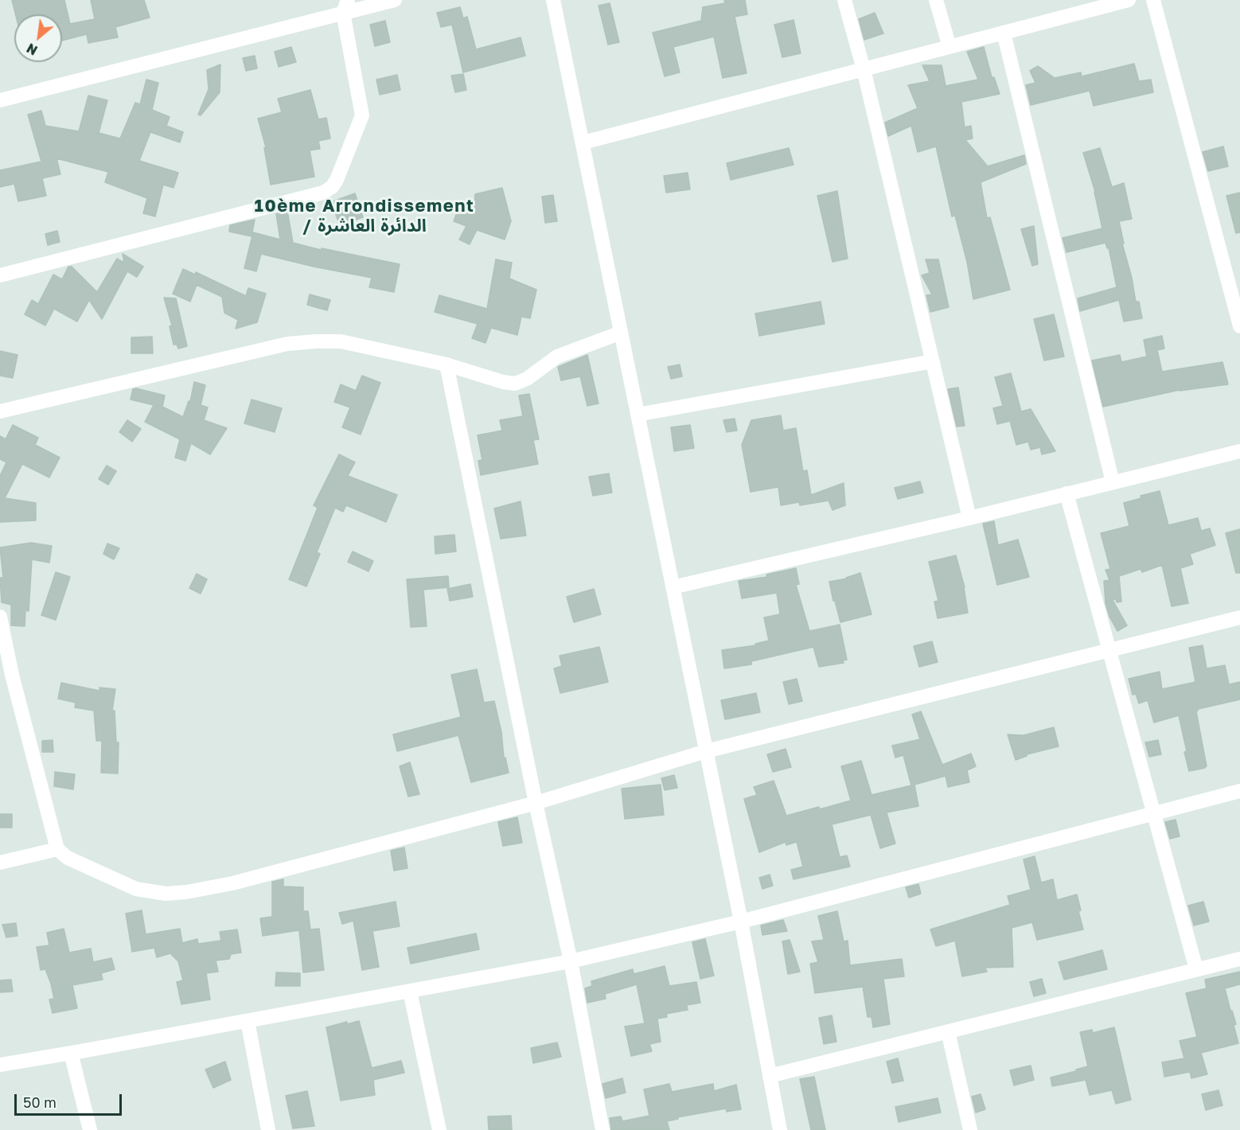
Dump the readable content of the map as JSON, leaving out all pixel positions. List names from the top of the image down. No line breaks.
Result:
{"districts":["10ème Arrondissement / الدائرة العاشرة"],"scale_bar":"50 m","north":"bottom left"}
